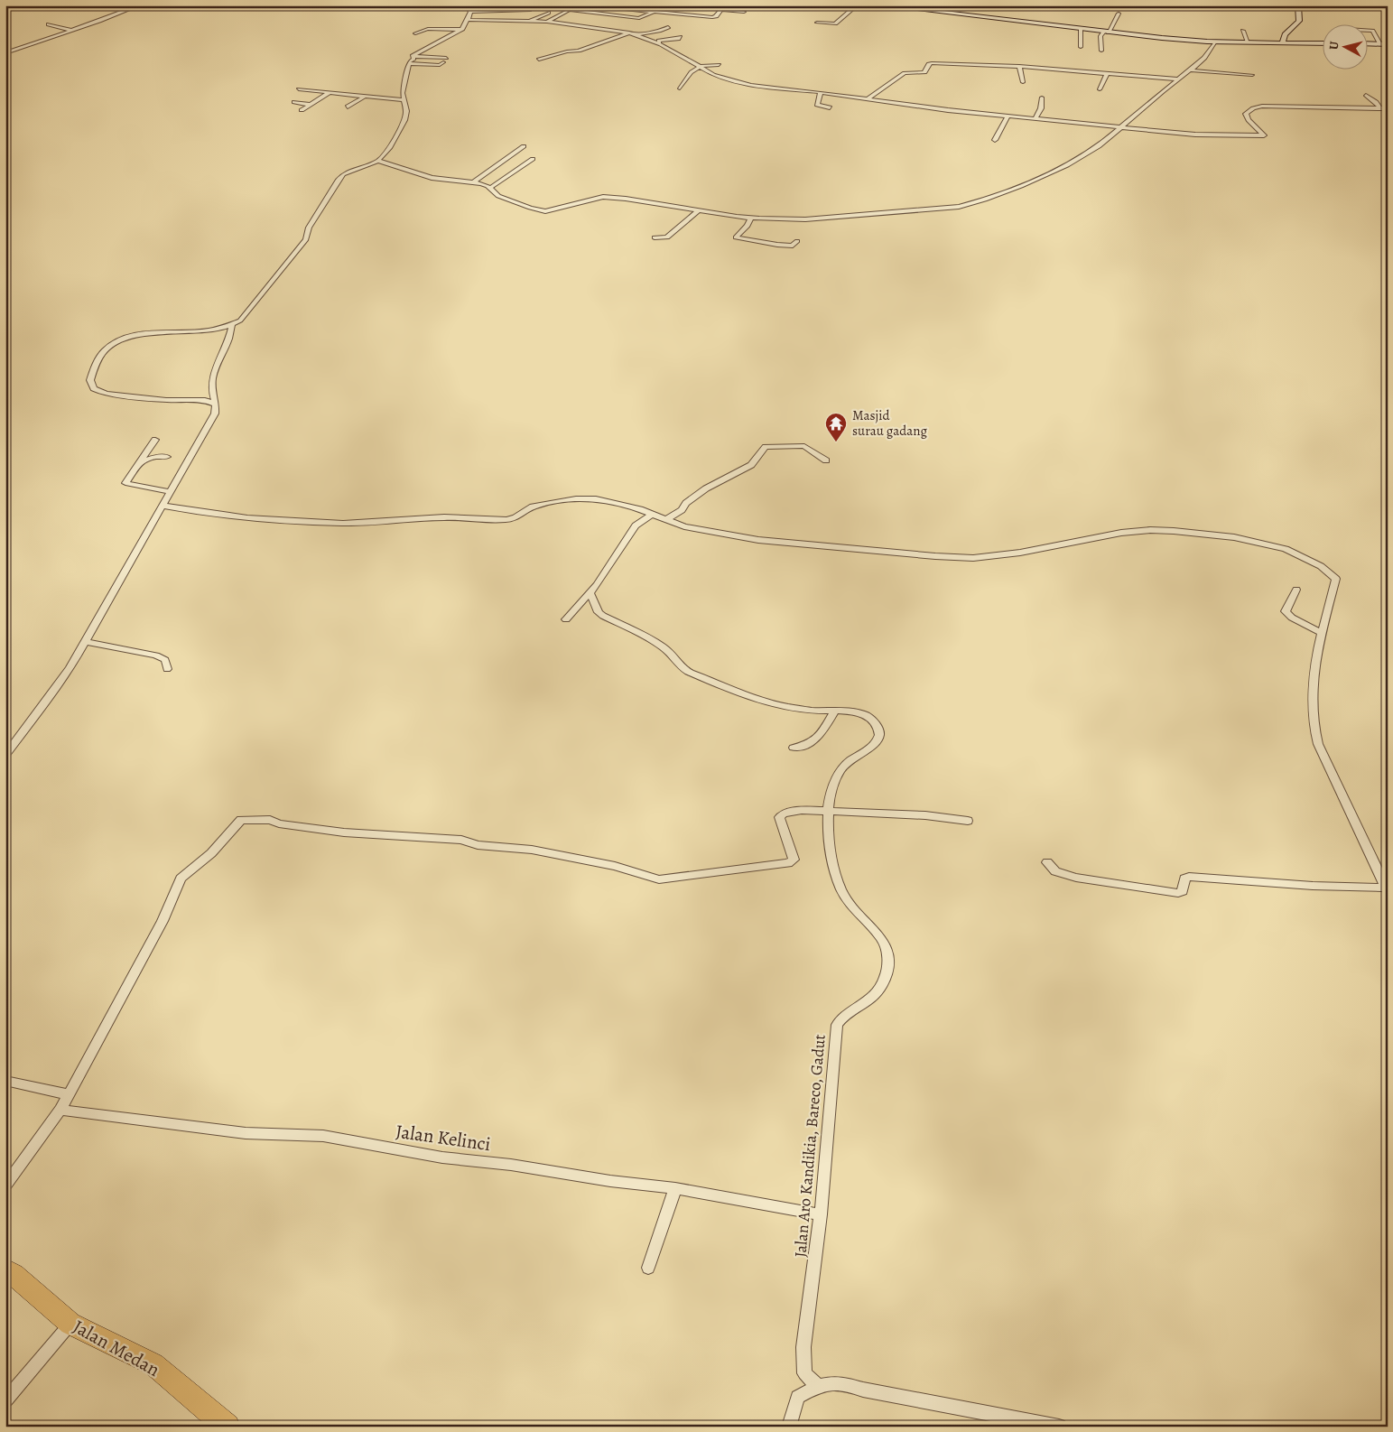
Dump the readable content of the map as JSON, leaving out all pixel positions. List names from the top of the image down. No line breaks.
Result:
{"streets":{"highway":["Jalan Medan"],"street":["Jalan Kelinci","Jalan Aro Kandikia, Bareco, Gadut"]},"crossings":[["Jalan Kelinci","Jalan Aro Kandikia, Bareco, Gadut"]],"places":{"temple":["Masjid surau gadang"]},"north":"left"}
